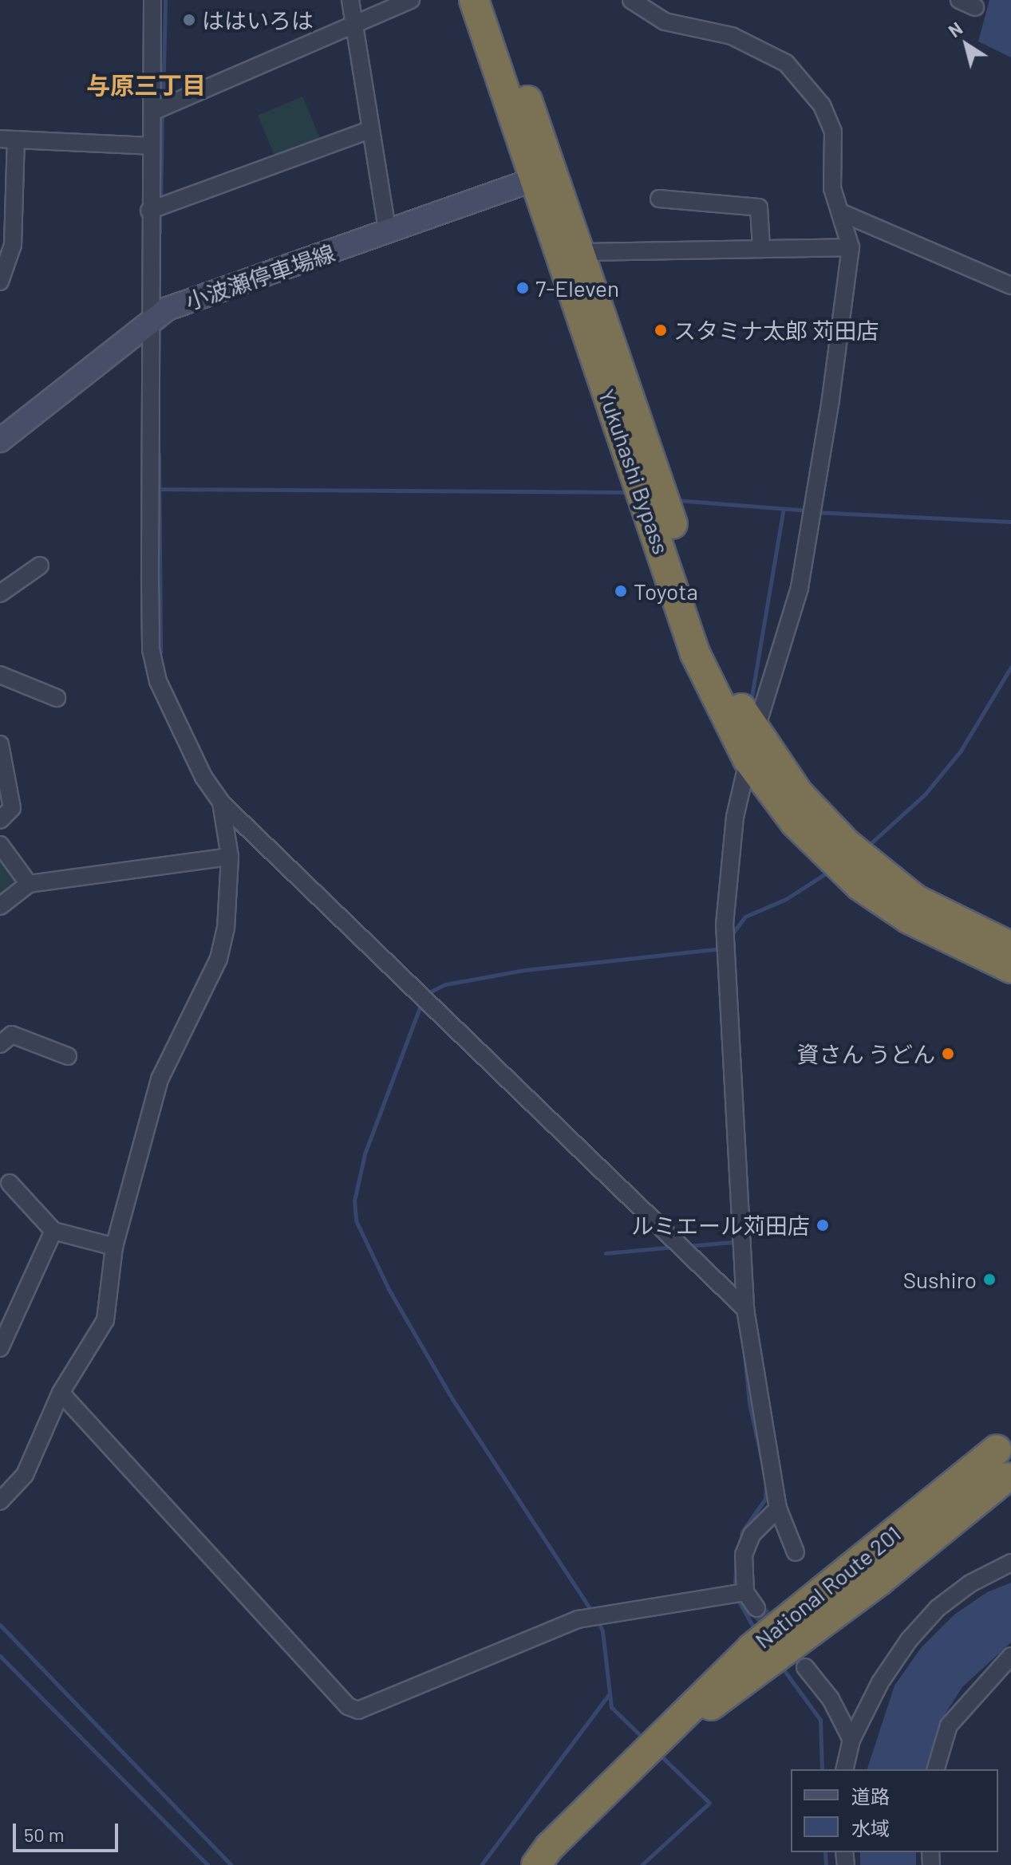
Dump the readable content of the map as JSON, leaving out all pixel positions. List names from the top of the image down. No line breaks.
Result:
{"streets":{"highway":["Yukuhashi Bypass","National Route 201"],"main road":["小波瀬停車場線"]},"crossings":[["小波瀬停車場線","Yukuhashi Bypass"]],"districts":["与原三丁目"],"places":["ははいろは","7-Eleven","スタミナ太郎 苅田店","Toyota","資さん うどん","ルミエール苅田店","Sushiro"],"legend":["道路","水域"],"scale_bar":"50 m","north":"top left"}
